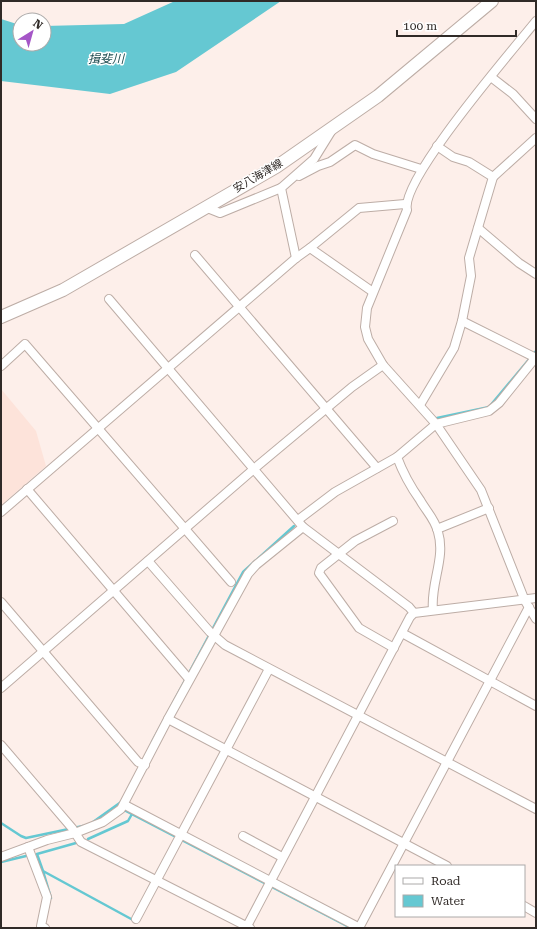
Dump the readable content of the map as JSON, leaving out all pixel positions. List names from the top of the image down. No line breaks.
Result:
{"streets":{"main road":["安八海津線"]},"water":["揖斐川"],"legend":["Road","Water"],"scale_bar":"100 m","north":"top right"}
